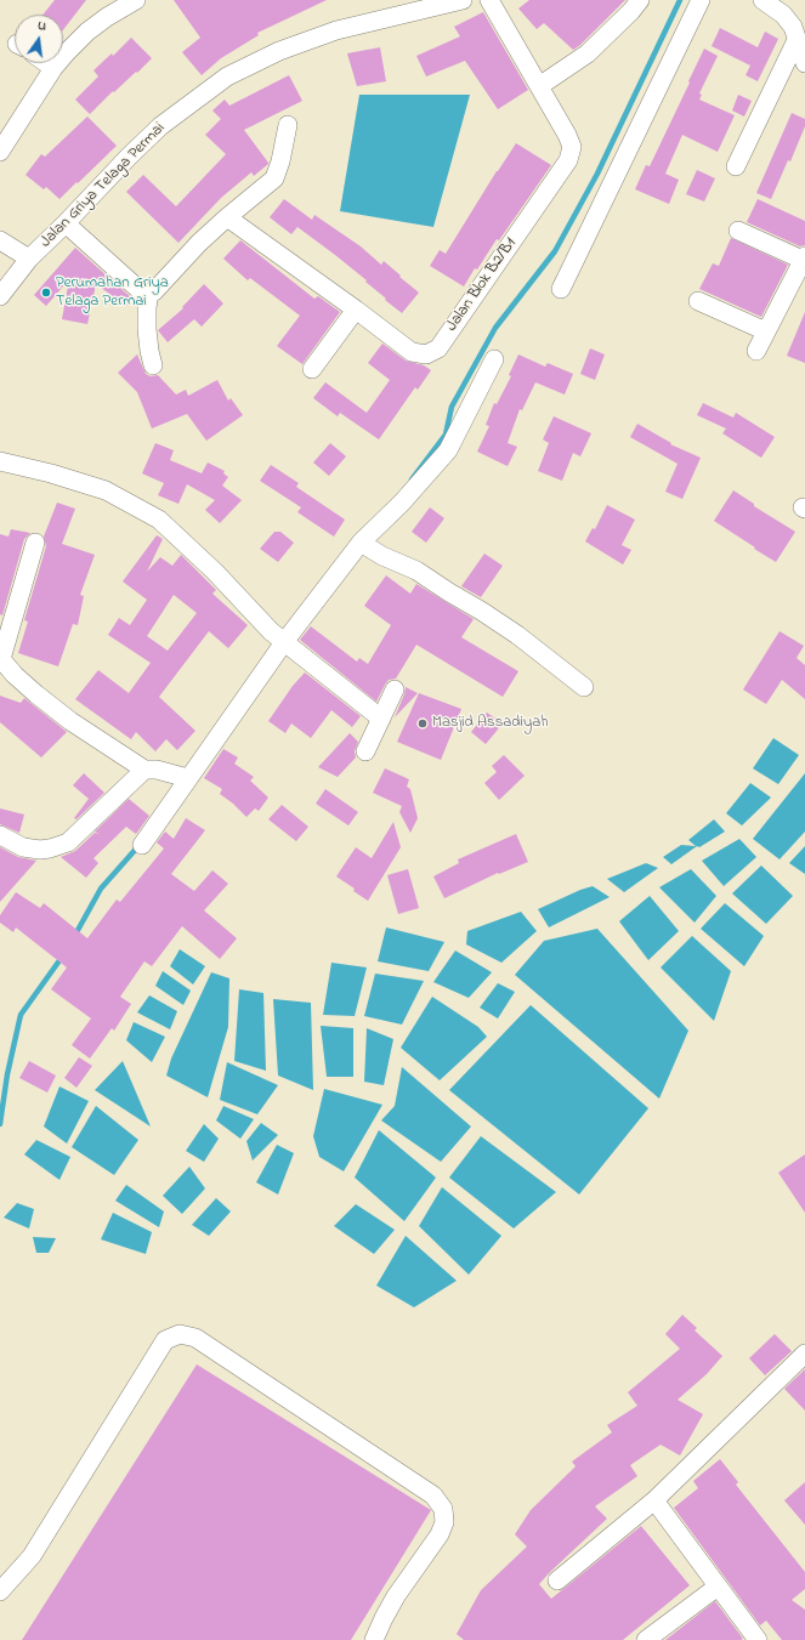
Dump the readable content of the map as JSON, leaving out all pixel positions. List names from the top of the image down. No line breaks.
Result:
{"streets":{"street":["Jalan Griya Telaga Permai","Jalan Blok B2/B1"]},"places":["Perumahan Griya Telaga Permai","Masjid Assadiyah"],"north":"top"}
